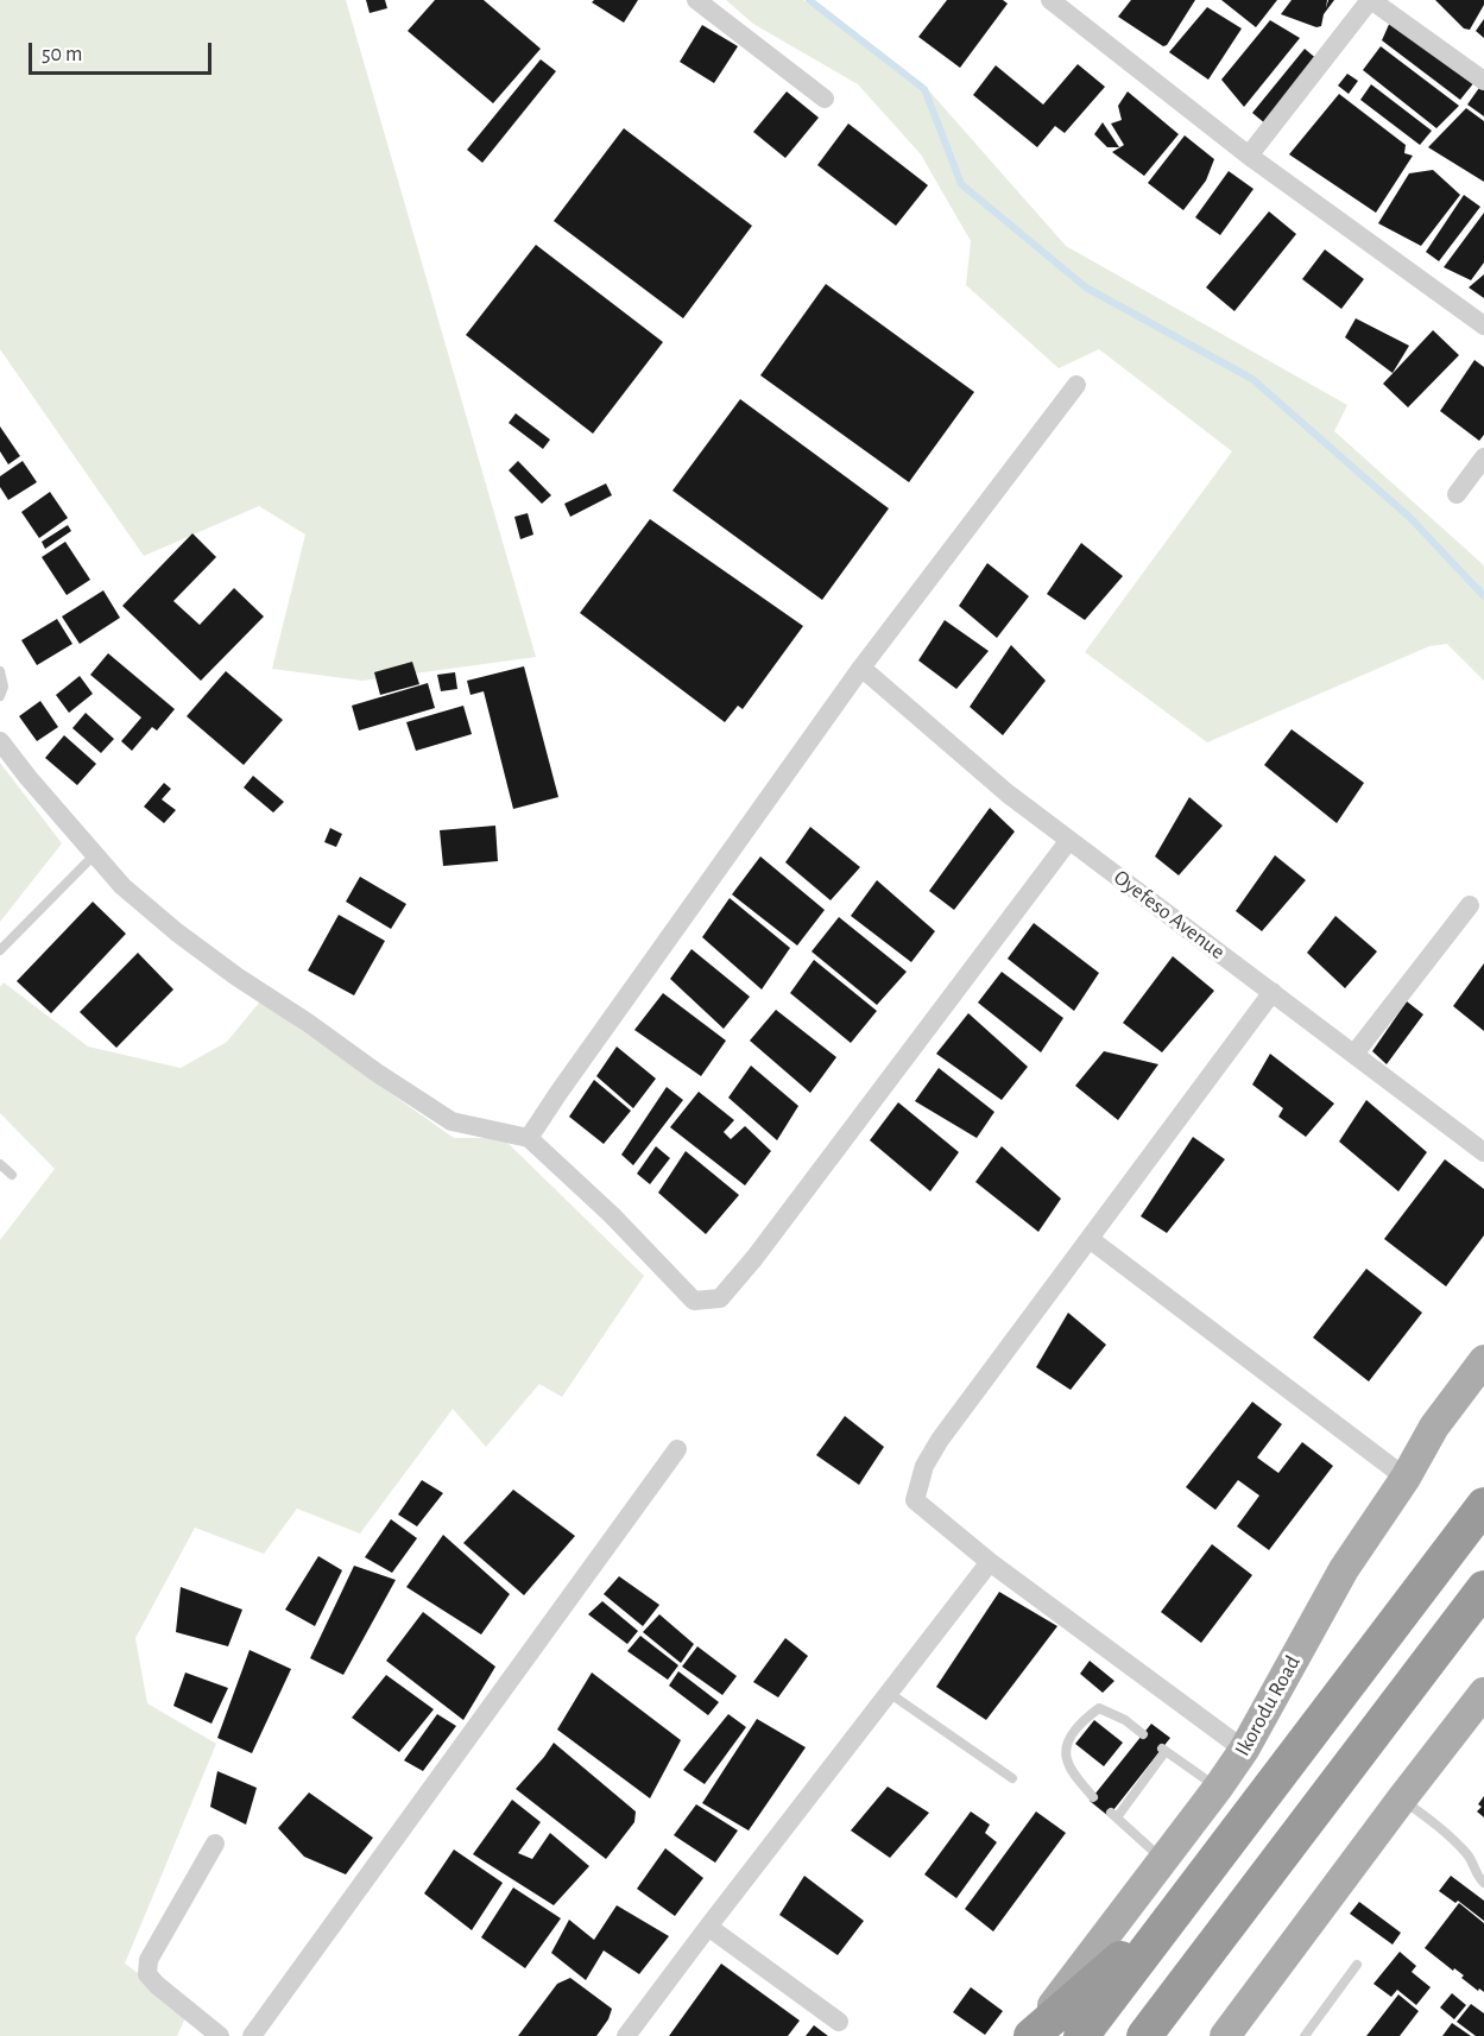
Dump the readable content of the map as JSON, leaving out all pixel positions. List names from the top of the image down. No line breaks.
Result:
{"streets":{"highway":["Ikorodu Road"],"street":["Oyefeso Avenue"]},"scale_bar":"50 m"}
